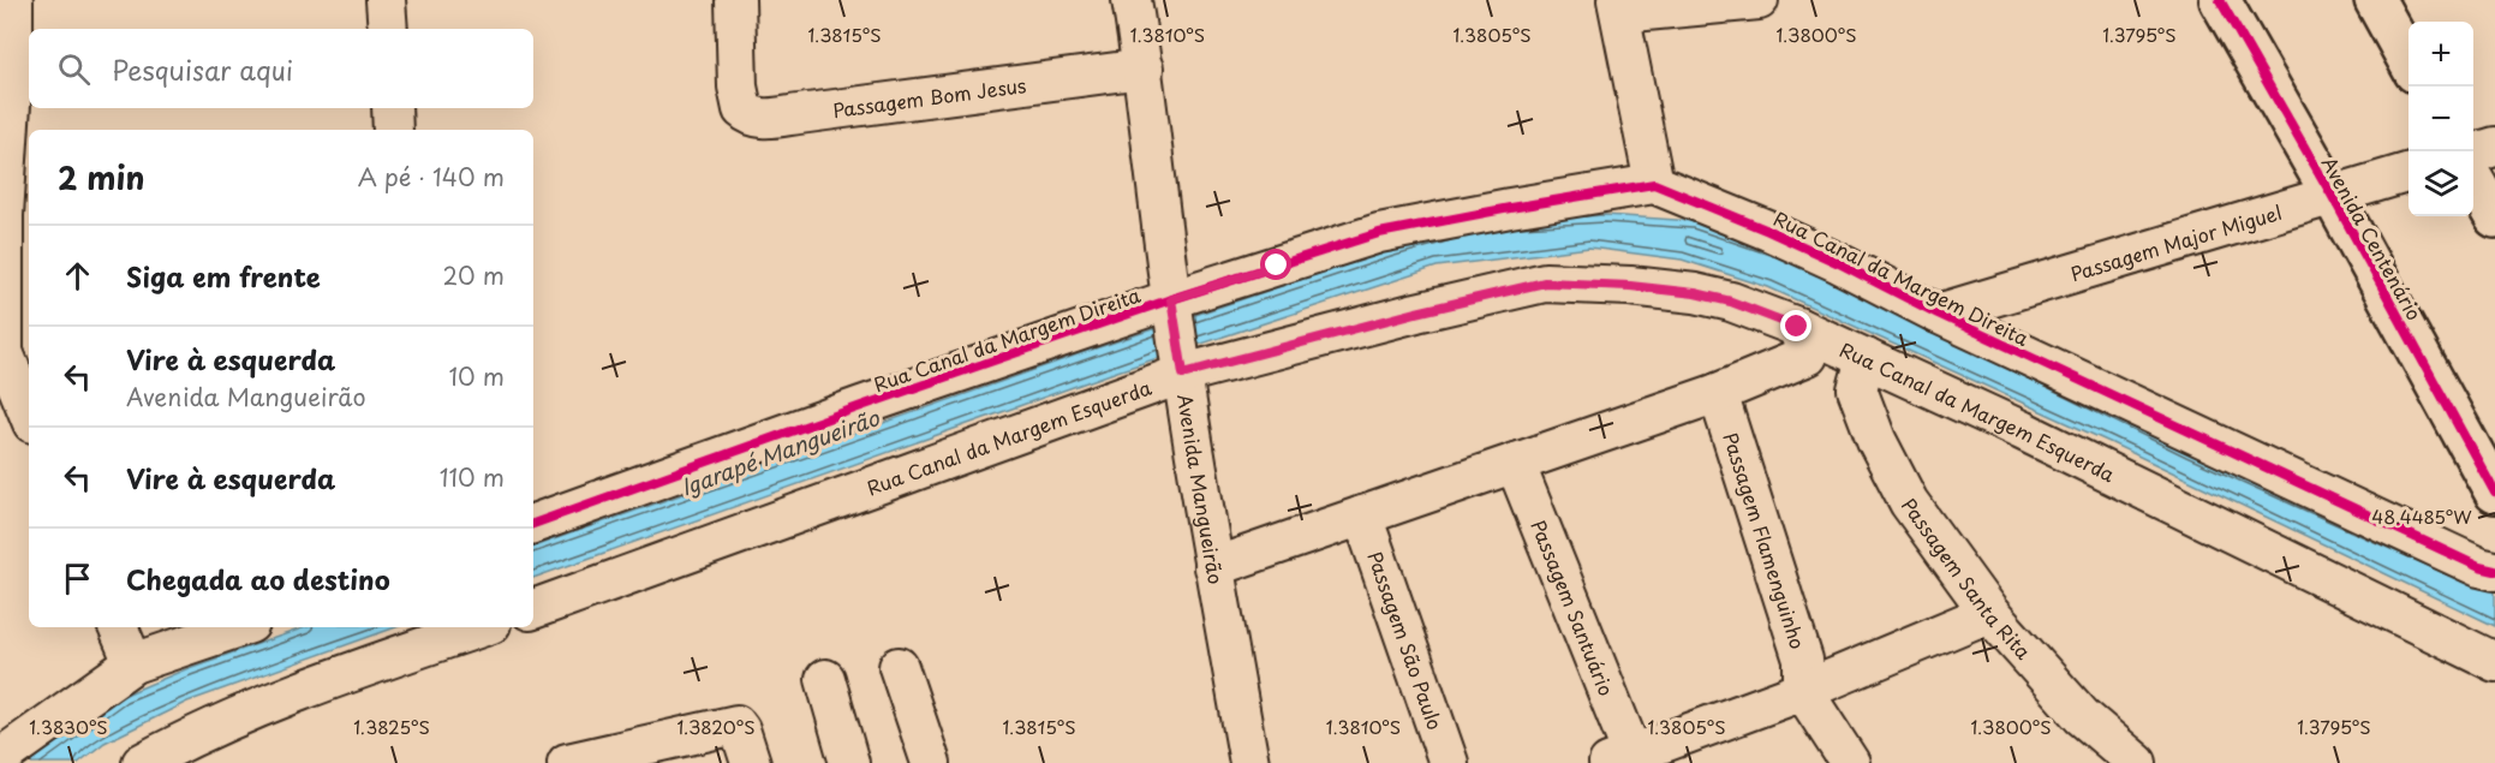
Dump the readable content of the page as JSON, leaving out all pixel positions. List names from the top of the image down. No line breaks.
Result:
{"streets":{"main road":["Avenida Centenário"],"street":["Passagem Bom Jesus","Passagem Major Miguel","Rua Canal da Margem Direita","Rua Canal da Margem Esquerda","Avenida Mangueirão","Passagem Flamenguinho","Passagem Santa Rita","Passagem Santuário","Passagem São Paulo"]},"crossings":[["Passagem Bom Jesus","Avenida Mangueirão"],["Avenida Centenário","Passagem Major Miguel"],["Passagem Major Miguel","Rua Canal da Margem Direita"],["Rua Canal da Margem Direita","Avenida Mangueirão"],["Rua Canal da Margem Esquerda","Avenida Mangueirão"],["Rua Canal da Margem Esquerda","Passagem Santa Rita"]],"water":["Igarapé Mangueirão"],"page":{"map_buttons":["+","−"],"search":"Pesquisar aqui","heading":["2 min","A pé · 140 m"],"list":[["Siga em frente","20 m"],["Vire à esquerda","Avenida Mangueirão","10 m"],["Vire à esquerda","110 m"],"Chegada ao destino"]},"coordinates":["1.3815°S","1.3795°S","1.3810°S","1.3805°S","1.3800°S","48.4485°W","1.3830°S","1.3825°S","1.3820°S"]}
